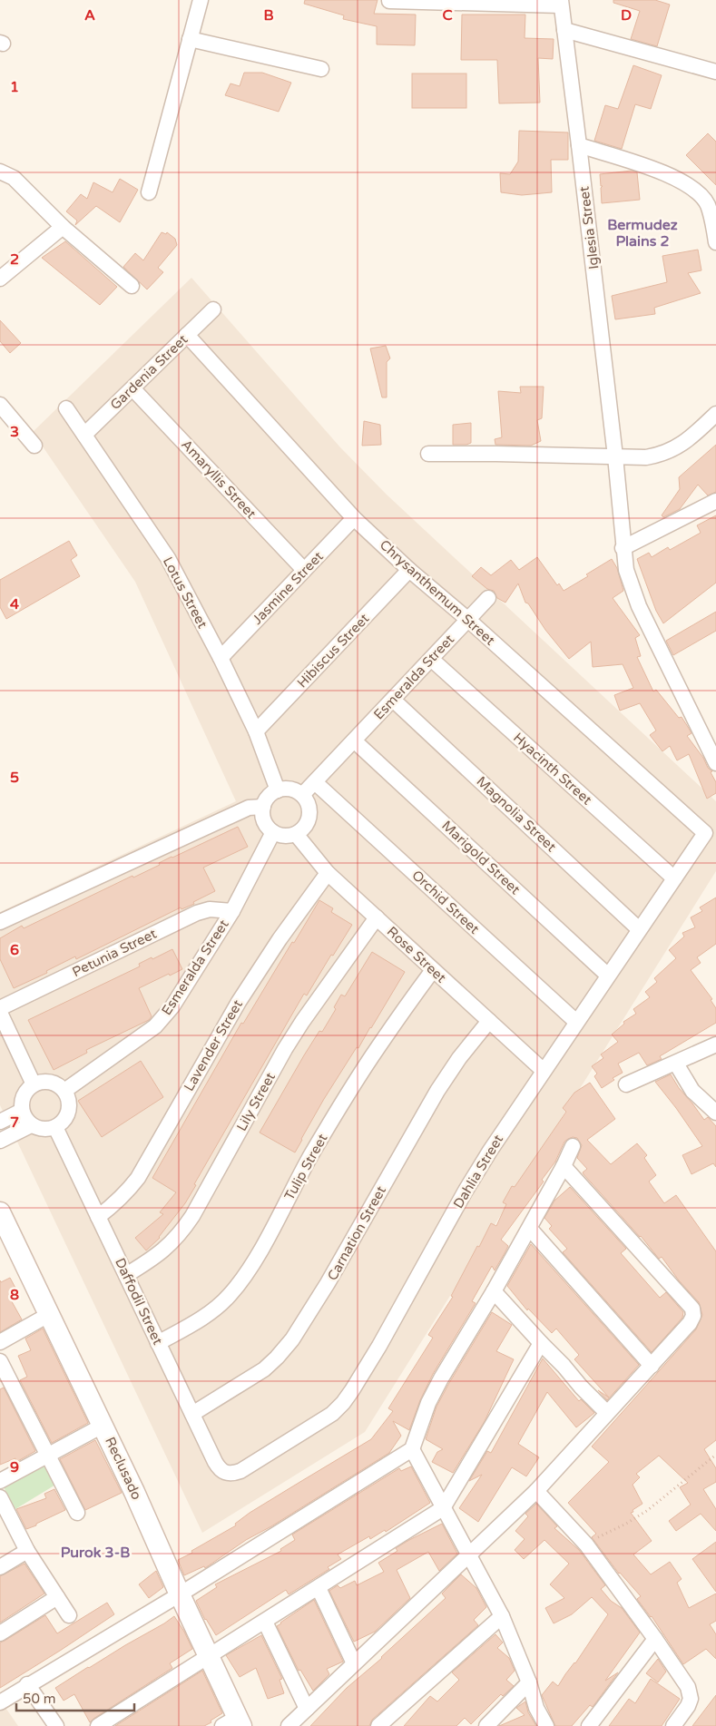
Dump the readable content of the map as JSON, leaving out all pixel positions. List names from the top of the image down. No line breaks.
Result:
{"streets":{"street":["Iglesia Street","Gardenia Street","Amaryllis Street","Jasmine Street","Lotus Street","Chrysanthemum Street","Hibiscus Street","Esmeralda Street","Hyacinth Street","Magnolia Street","Marigold Street","Orchid Street","Petunia Street","Rose Street","Lavender Street","Lily Street","Tulip Street","Dahlia Street","Carnation Street","Daffodil Street","Reclusado"]},"crossings":[["Gardenia Street","Amaryllis Street"],["Gardenia Street","Lotus Street"],["Gardenia Street","Chrysanthemum Street"],["Amaryllis Street","Jasmine Street"],["Jasmine Street","Lotus Street"],["Jasmine Street","Chrysanthemum Street"],["Lotus Street","Hibiscus Street"],["Lotus Street","Esmeralda Street"],["Lotus Street","Rose Street"],["Chrysanthemum Street","Hibiscus Street"],["Chrysanthemum Street","Esmeralda Street"],["Chrysanthemum Street","Dahlia Street"],["Esmeralda Street","Hyacinth Street"],["Esmeralda Street","Magnolia Street"],["Esmeralda Street","Marigold Street"],["Esmeralda Street","Orchid Street"],["Esmeralda Street","Petunia Street"],["Esmeralda Street","Rose Street"],["Esmeralda Street","Daffodil Street"],["Hyacinth Street","Dahlia Street"],["Magnolia Street","Dahlia Street"],["Marigold Street","Dahlia Street"],["Orchid Street","Dahlia Street"],["Rose Street","Lavender Street"],["Rose Street","Lily Street"],["Rose Street","Tulip Street"],["Rose Street","Dahlia Street"],["Rose Street","Carnation Street"],["Lavender Street","Daffodil Street"],["Lily Street","Daffodil Street"],["Tulip Street","Daffodil Street"],["Dahlia Street","Daffodil Street"],["Carnation Street","Daffodil Street"]],"districts":["Bermudez Plains 2","Purok 3-B"],"scale_bar":"50 m","grid":{"columns":["A","B","C","D"],"rows":["1","2","3","4","5","6","7","8","9"]}}
